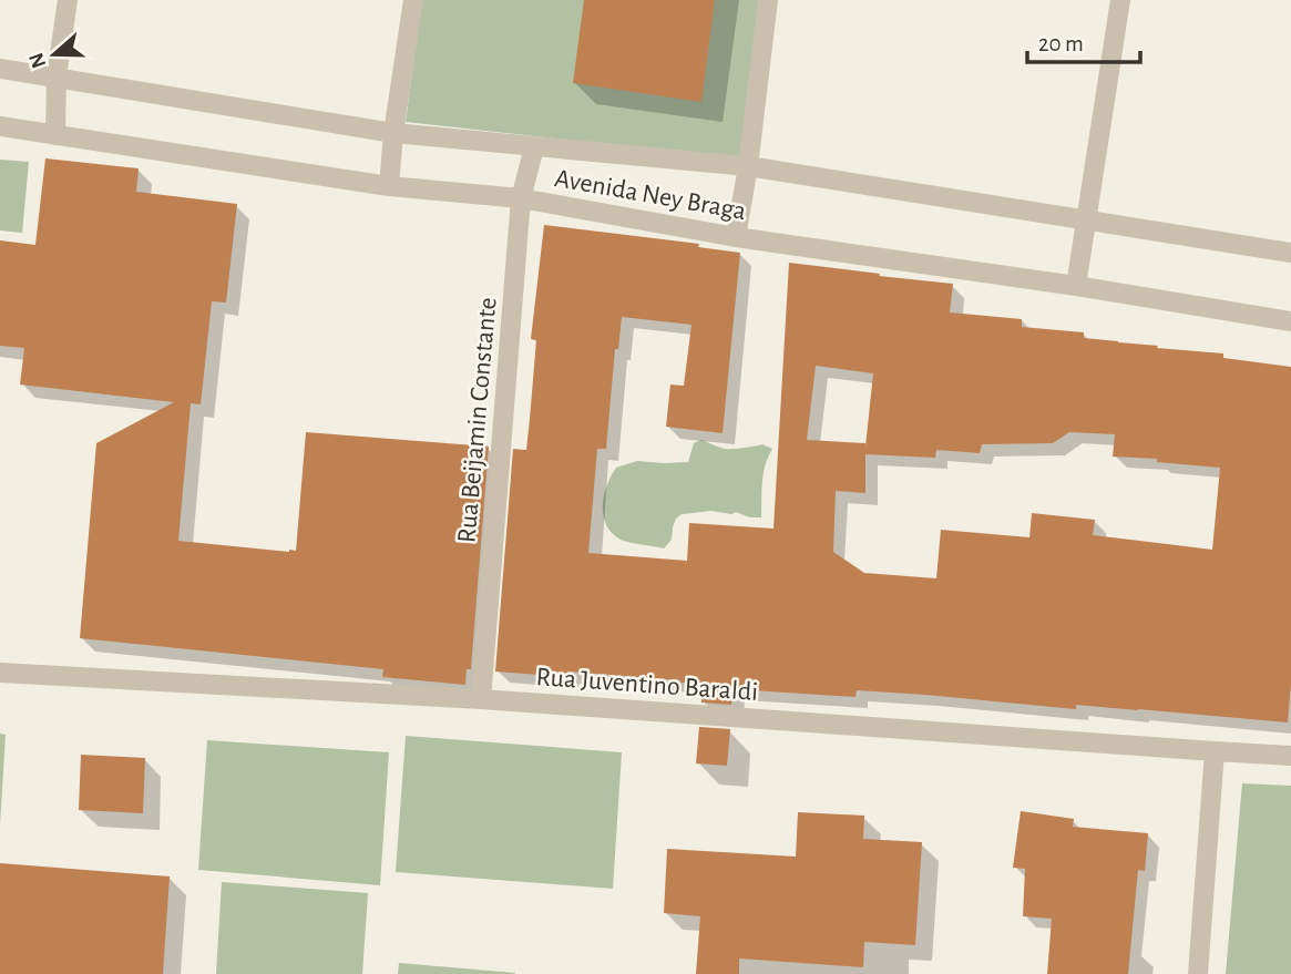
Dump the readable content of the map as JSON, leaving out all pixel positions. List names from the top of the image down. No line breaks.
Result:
{"streets":{"street":["Avenida Ney Braga","Rua Beijamin Constante","Rua Juventino Baraldi"]},"crossings":[["Avenida Ney Braga","Rua Beijamin Constante"],["Rua Beijamin Constante","Rua Juventino Baraldi"]],"scale_bar":"20 m","north":"left"}
